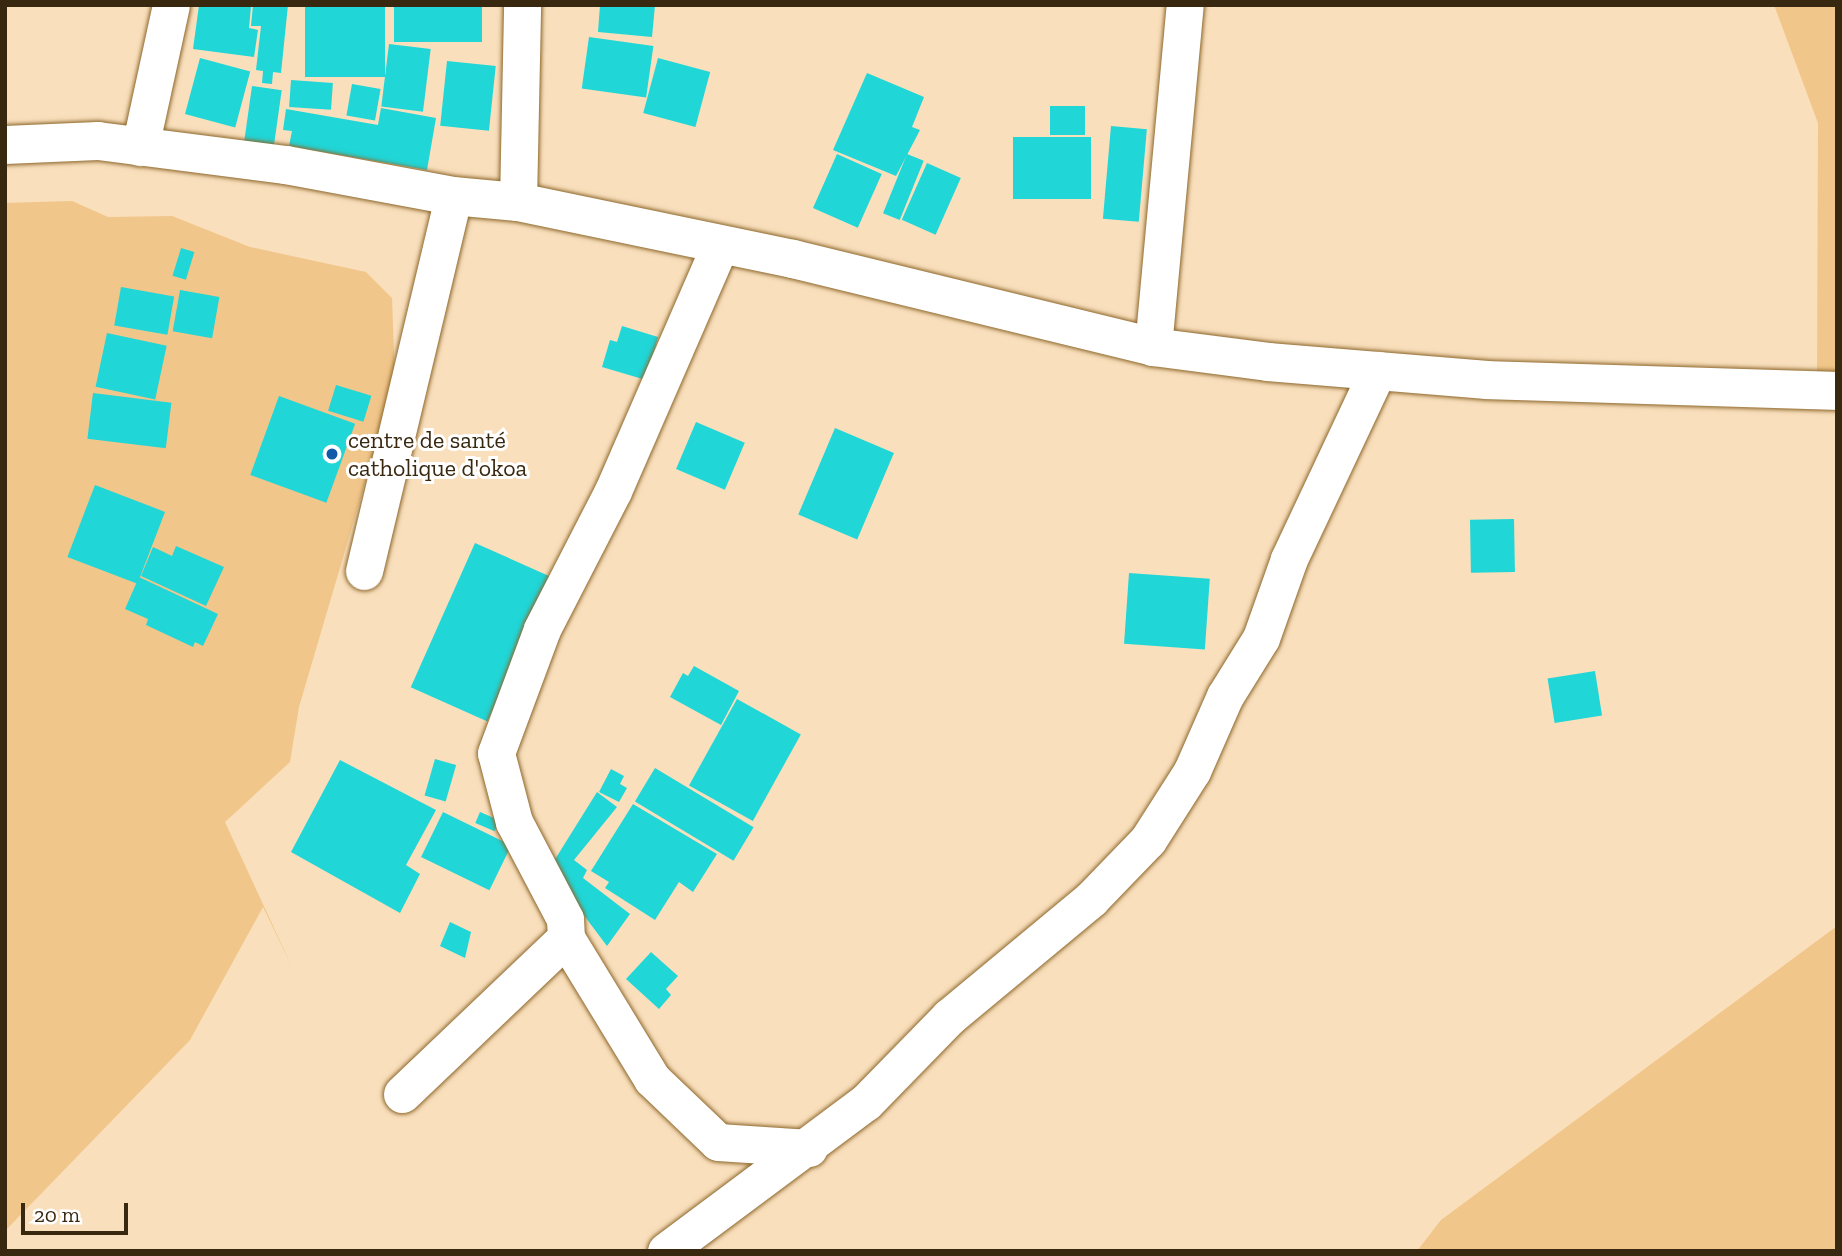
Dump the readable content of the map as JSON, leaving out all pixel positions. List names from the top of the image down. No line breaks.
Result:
{"places":["centre de santé catholique d'okoa"],"scale_bar":"20 m"}
